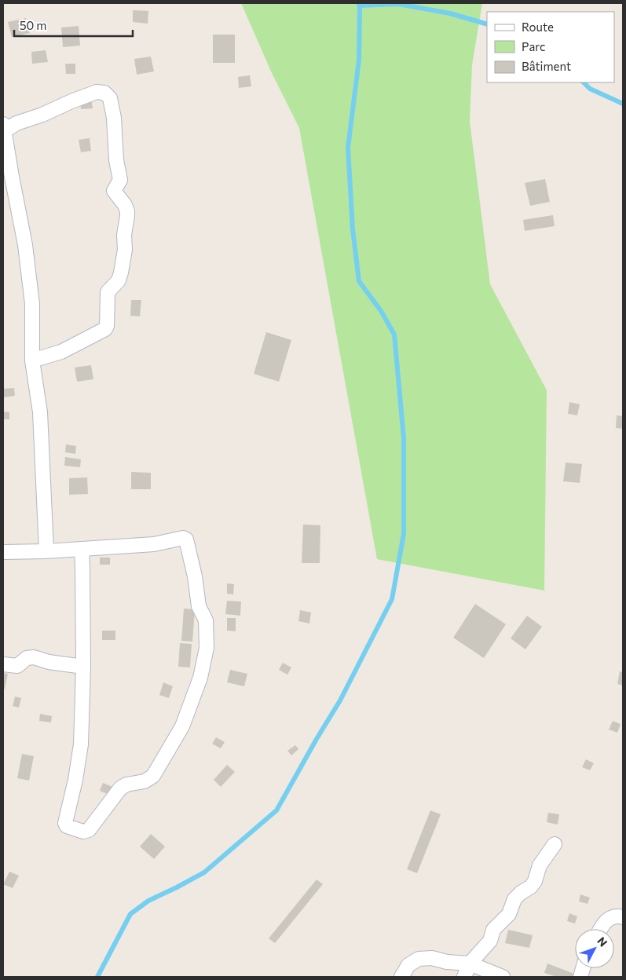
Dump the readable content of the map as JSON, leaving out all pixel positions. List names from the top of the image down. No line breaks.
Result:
{"legend":["Route","Parc","Bâtiment"],"scale_bar":"50 m","north":"top right"}
